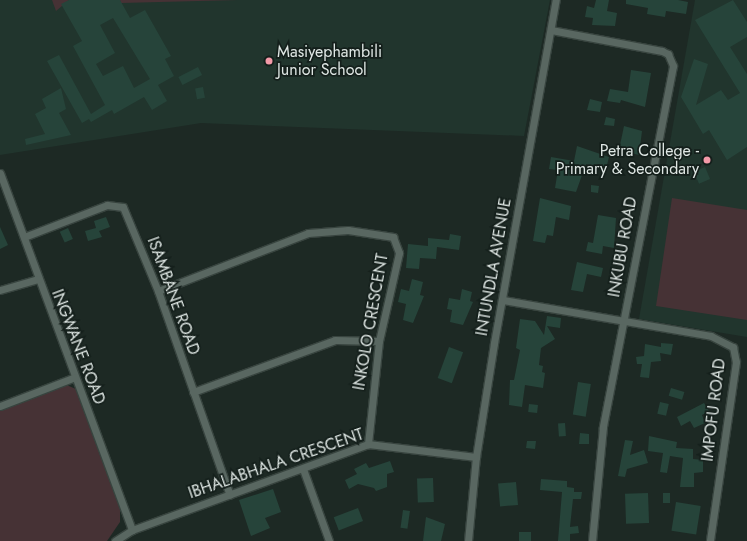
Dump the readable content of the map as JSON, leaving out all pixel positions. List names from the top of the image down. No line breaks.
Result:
{"streets":{"street":["INKUBU ROAD","INTUNDLA AVENUE","ISAMBANE ROAD","INKOLO CRESCENT","INGWANE ROAD","IMPOFU ROAD","IBHALABHALA CRESCENT"]},"crossings":[["INKUBU ROAD","INTUNDLA AVENUE"],["INKUBU ROAD","IMPOFU ROAD"],["INTUNDLA AVENUE","IBHALABHALA CRESCENT"],["ISAMBANE ROAD","INKOLO CRESCENT"],["ISAMBANE ROAD","INGWANE ROAD"],["ISAMBANE ROAD","IBHALABHALA CRESCENT"],["INKOLO CRESCENT","IBHALABHALA CRESCENT"],["INGWANE ROAD","IBHALABHALA CRESCENT"]],"places":["Masiyephambili Junior School","Petra College - Primary & Secondary"]}
